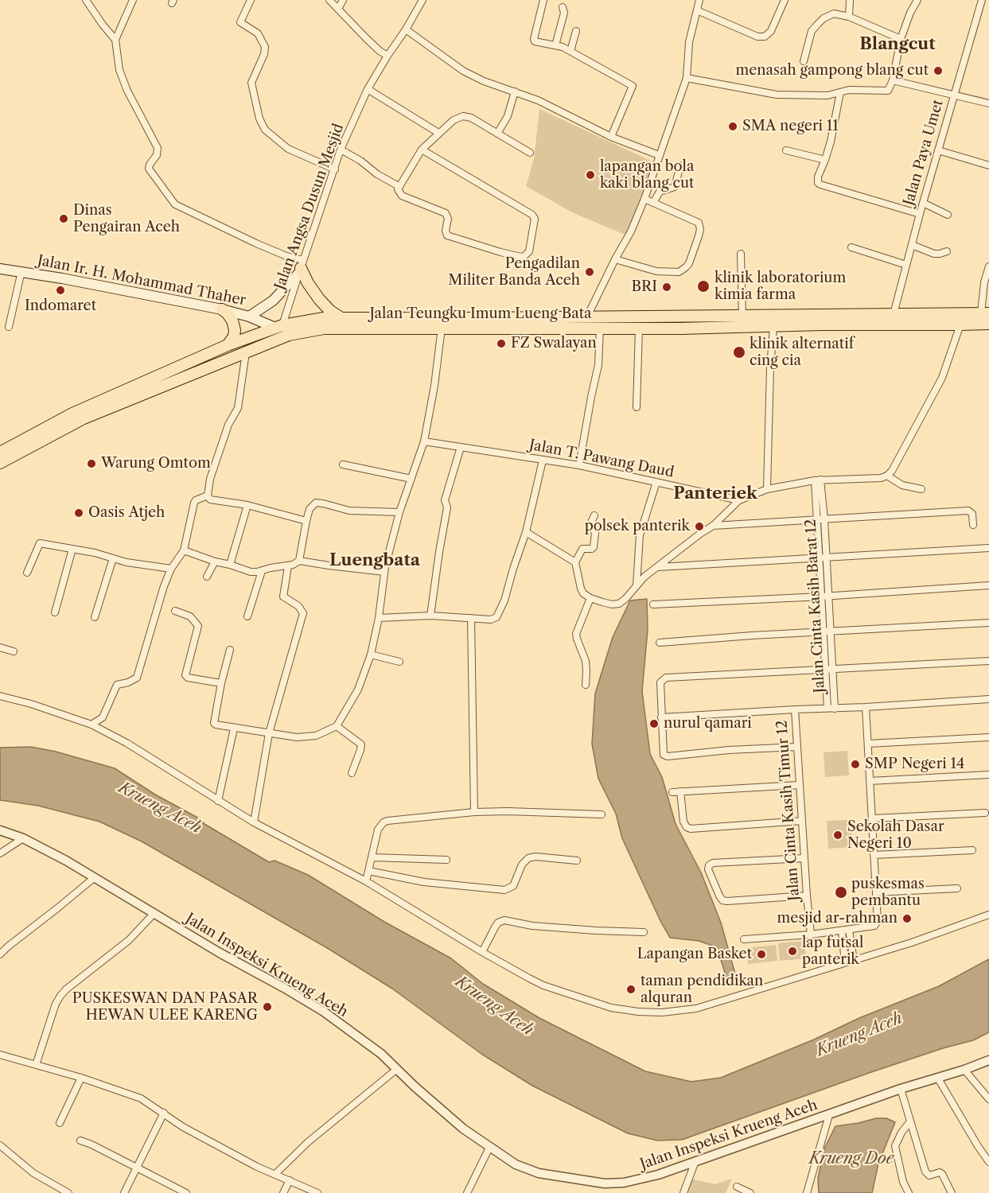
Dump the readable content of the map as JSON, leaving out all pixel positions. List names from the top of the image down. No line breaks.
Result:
{"streets":{"highway":["Jalan Teungku Imum Lueng Bata"],"main road":["Jalan Ir. H. Mohammad Thaher"],"street":["Jalan Paya Umet","Jalan Angsa Dusun Mesjid","Jalan T. Pawang Daud","Jalan Cinta Kasih Barat 12","Jalan Cinta Kasih Timur 12","Jalan Inspeksi Krueng Aceh"]},"crossings":[["Jalan Paya Umet","Jalan Teungku Imum Lueng Bata"],["Jalan Angsa Dusun Mesjid","Jalan Ir. H. Mohammad Thaher"],["Jalan Angsa Dusun Mesjid","Jalan Teungku Imum Lueng Bata"],["Jalan Ir. H. Mohammad Thaher","Jalan Teungku Imum Lueng Bata"],["Jalan Cinta Kasih Barat 12","Jalan Cinta Kasih Timur 12"]],"districts":["Blangcut","Panteriek","Luengbata"],"water":["Krueng Aceh","Krueng Doe"],"places":["menasah gampong blang cut","SMA negeri 11","lapangan bola kaki blang cut","Dinas Pengairan Aceh","Pengadilan Militer Banda Aceh","klinik laboratorium kimia farma","BRI","Indomaret","FZ Swalayan","klinik alternatif cing cia","Warung Omtom","Oasis Atjeh","polsek panterik","nurul qamari","SMP Negeri 14","Sekolah Dasar Negeri 10","puskesmas pembantu","mesjid ar-rahman","lap futsal panterik","Lapangan Basket","taman pendidikan alquran","PUSKESWAN DAN PASAR HEWAN ULEE KARENG"]}
